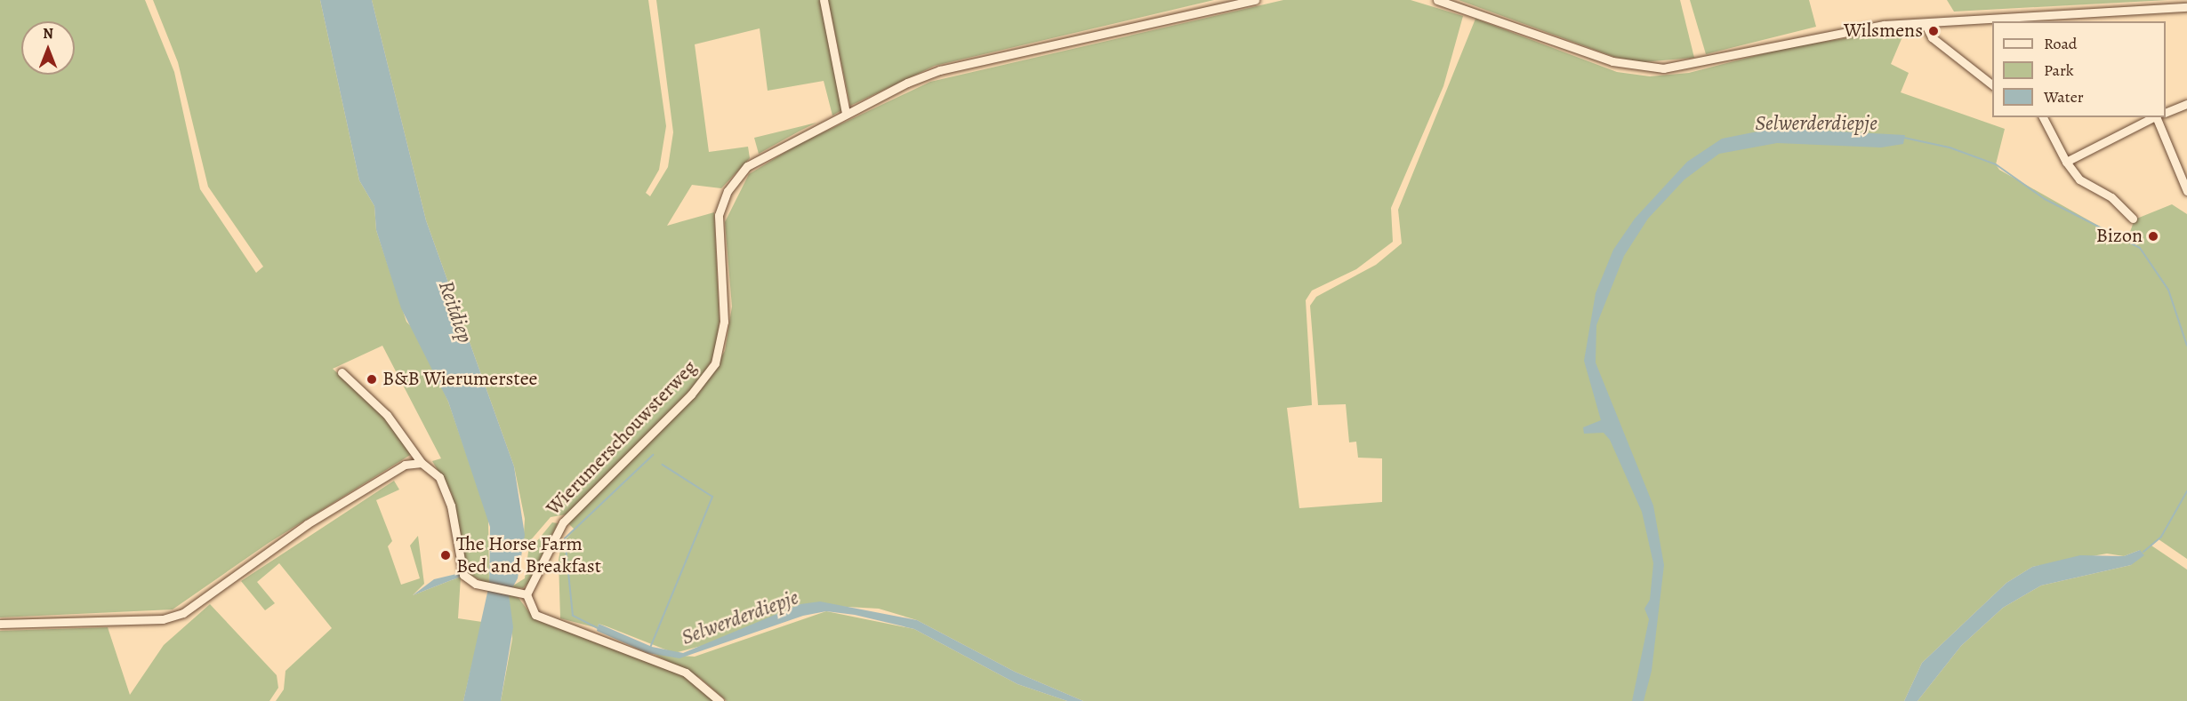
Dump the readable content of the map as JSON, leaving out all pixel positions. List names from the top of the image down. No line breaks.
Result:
{"streets":{"street":["Wierumerschouwsterweg"]},"water":["Selwerderdiepje","Reitdiep"],"places":["Wilsmens","Bizon","B&B Wierumerstee","The Horse Farm Bed and Breakfast"],"legend":["Road","Park","Water"],"north":"top"}
